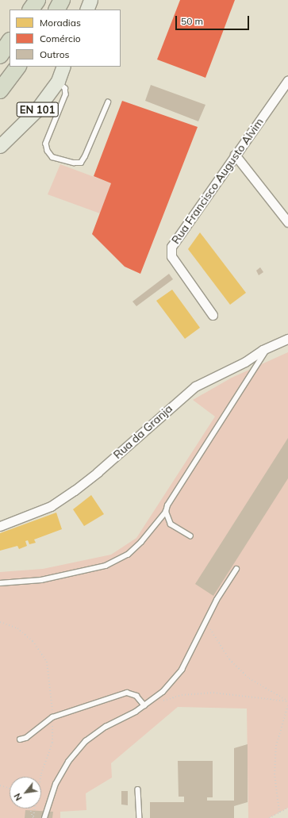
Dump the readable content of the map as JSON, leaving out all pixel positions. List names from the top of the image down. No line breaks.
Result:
{"streets":{"main road":["EN 101"],"street":["Rua Francisco Augusto Alvim","Rua da Granja"]},"legend":["Moradias","Comércio","Outros"],"scale_bar":"50 m","north":"bottom left"}
